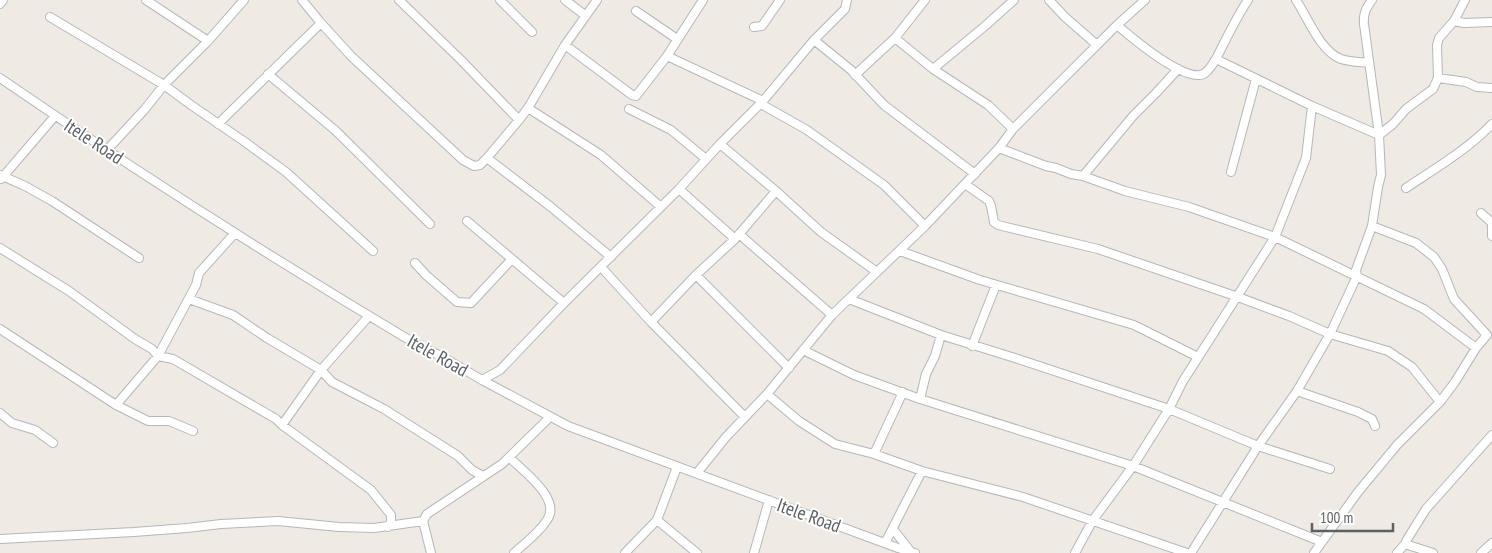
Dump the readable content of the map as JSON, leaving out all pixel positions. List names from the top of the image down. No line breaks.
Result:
{"streets":{"street":["Itele Road"]},"scale_bar":"100 m"}
